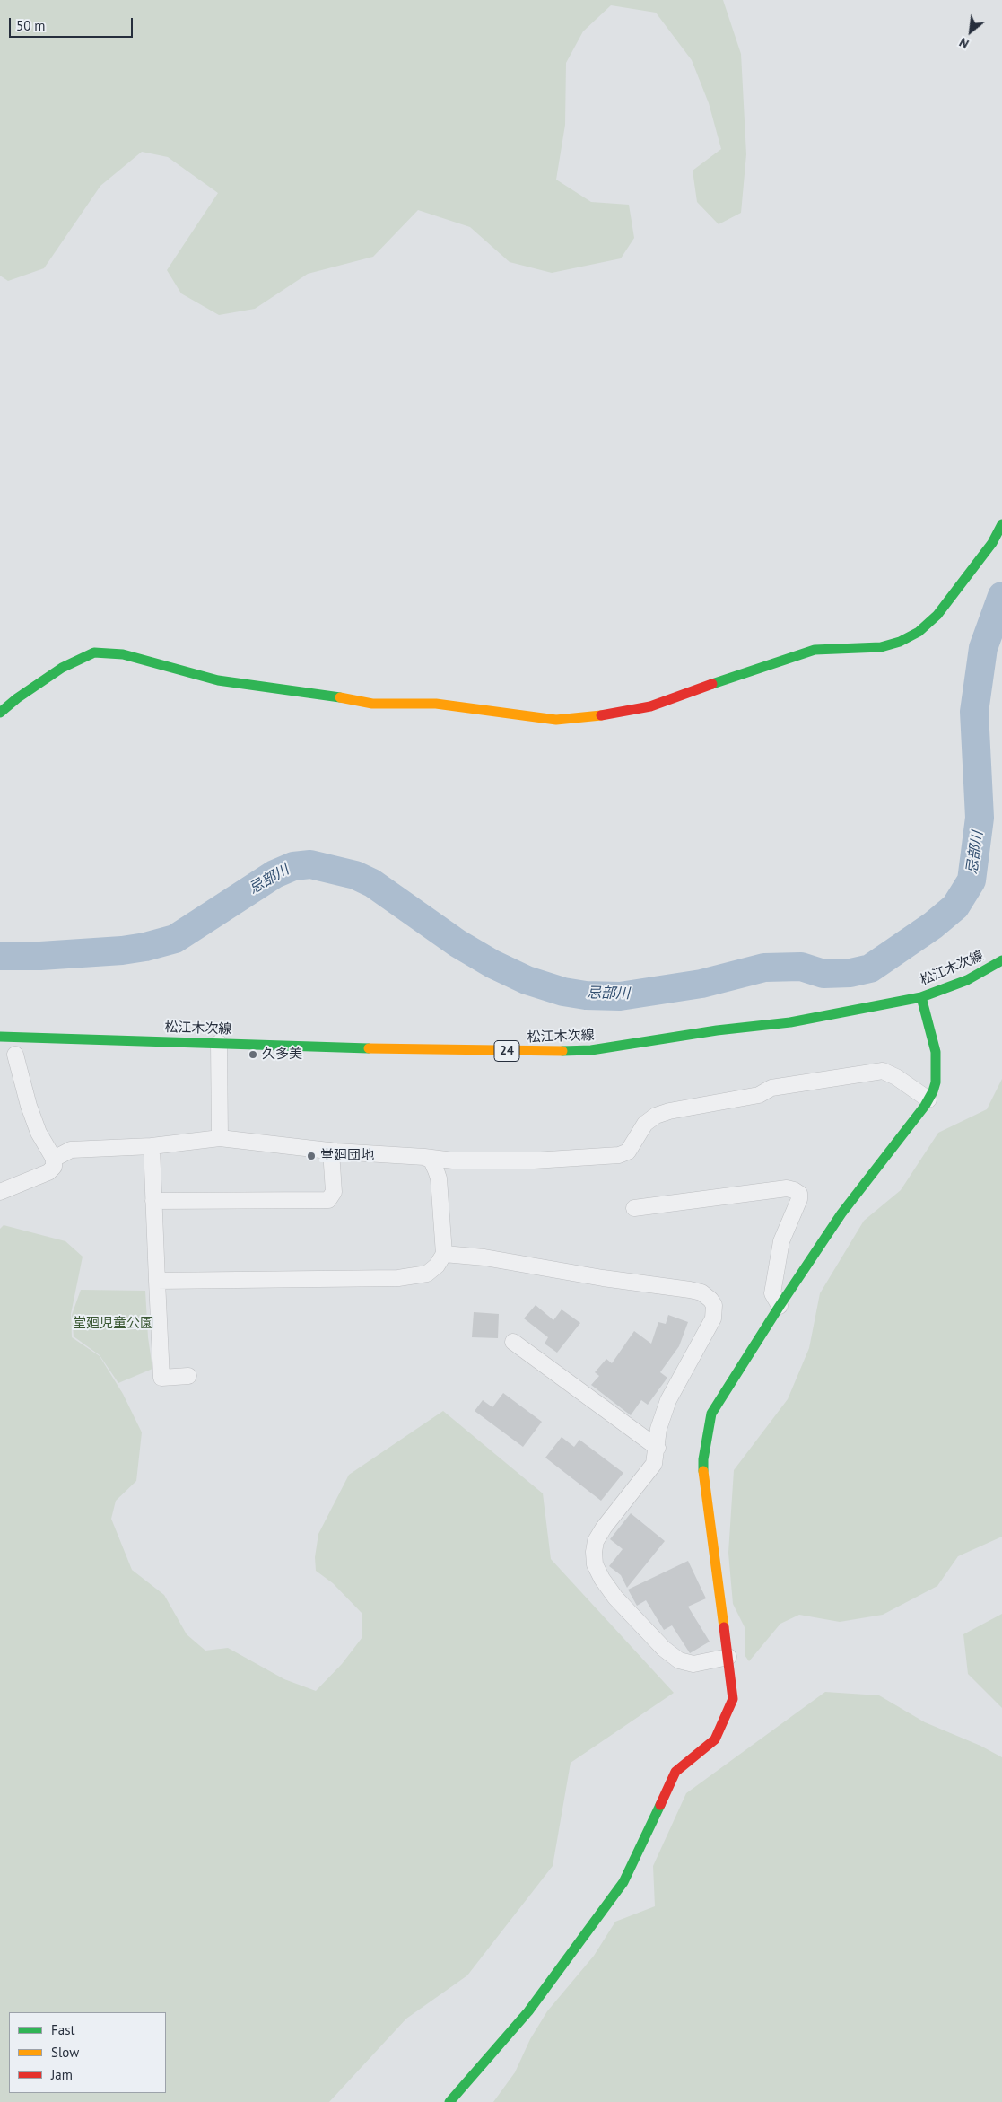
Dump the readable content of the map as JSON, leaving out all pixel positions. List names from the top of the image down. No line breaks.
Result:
{"streets":{"street":["松江木次線","24"]},"water":["忌部川"],"parks":["堂廻児童公園"],"places":["久多美","堂廻団地"],"legend":["Fast","Slow","Jam"],"scale_bar":"50 m","north":"bottom left"}
